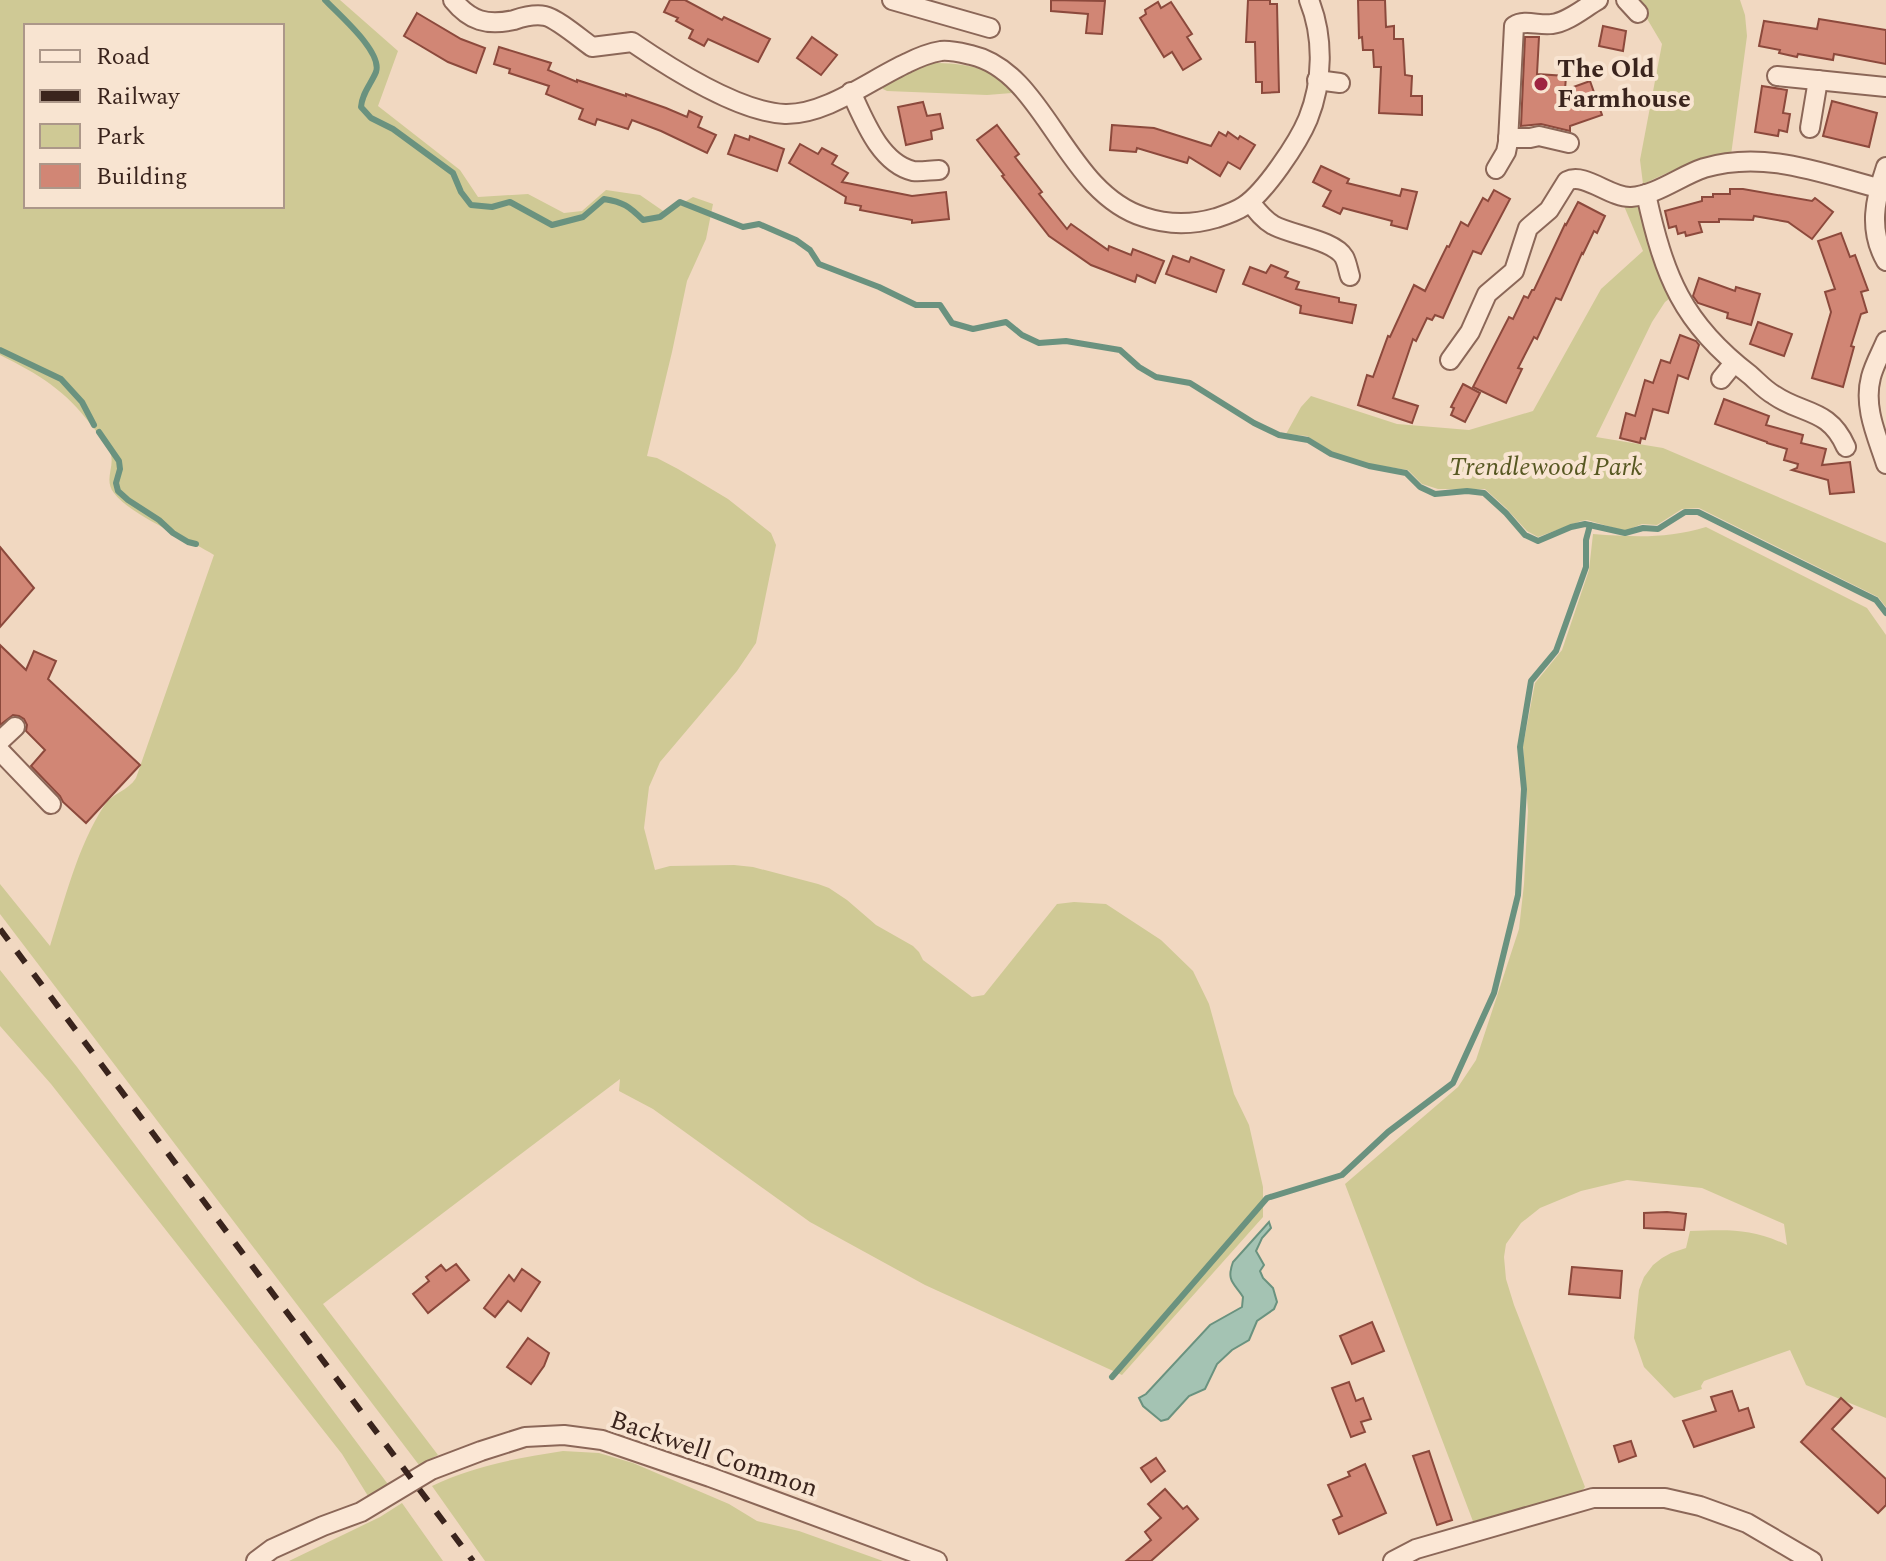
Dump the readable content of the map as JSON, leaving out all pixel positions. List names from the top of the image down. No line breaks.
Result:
{"streets":{"street":["Backwell Common"]},"parks":["Trendlewood Park"],"places":["The Old Farmhouse"],"legend":["Road","Railway","Park","Building"]}
